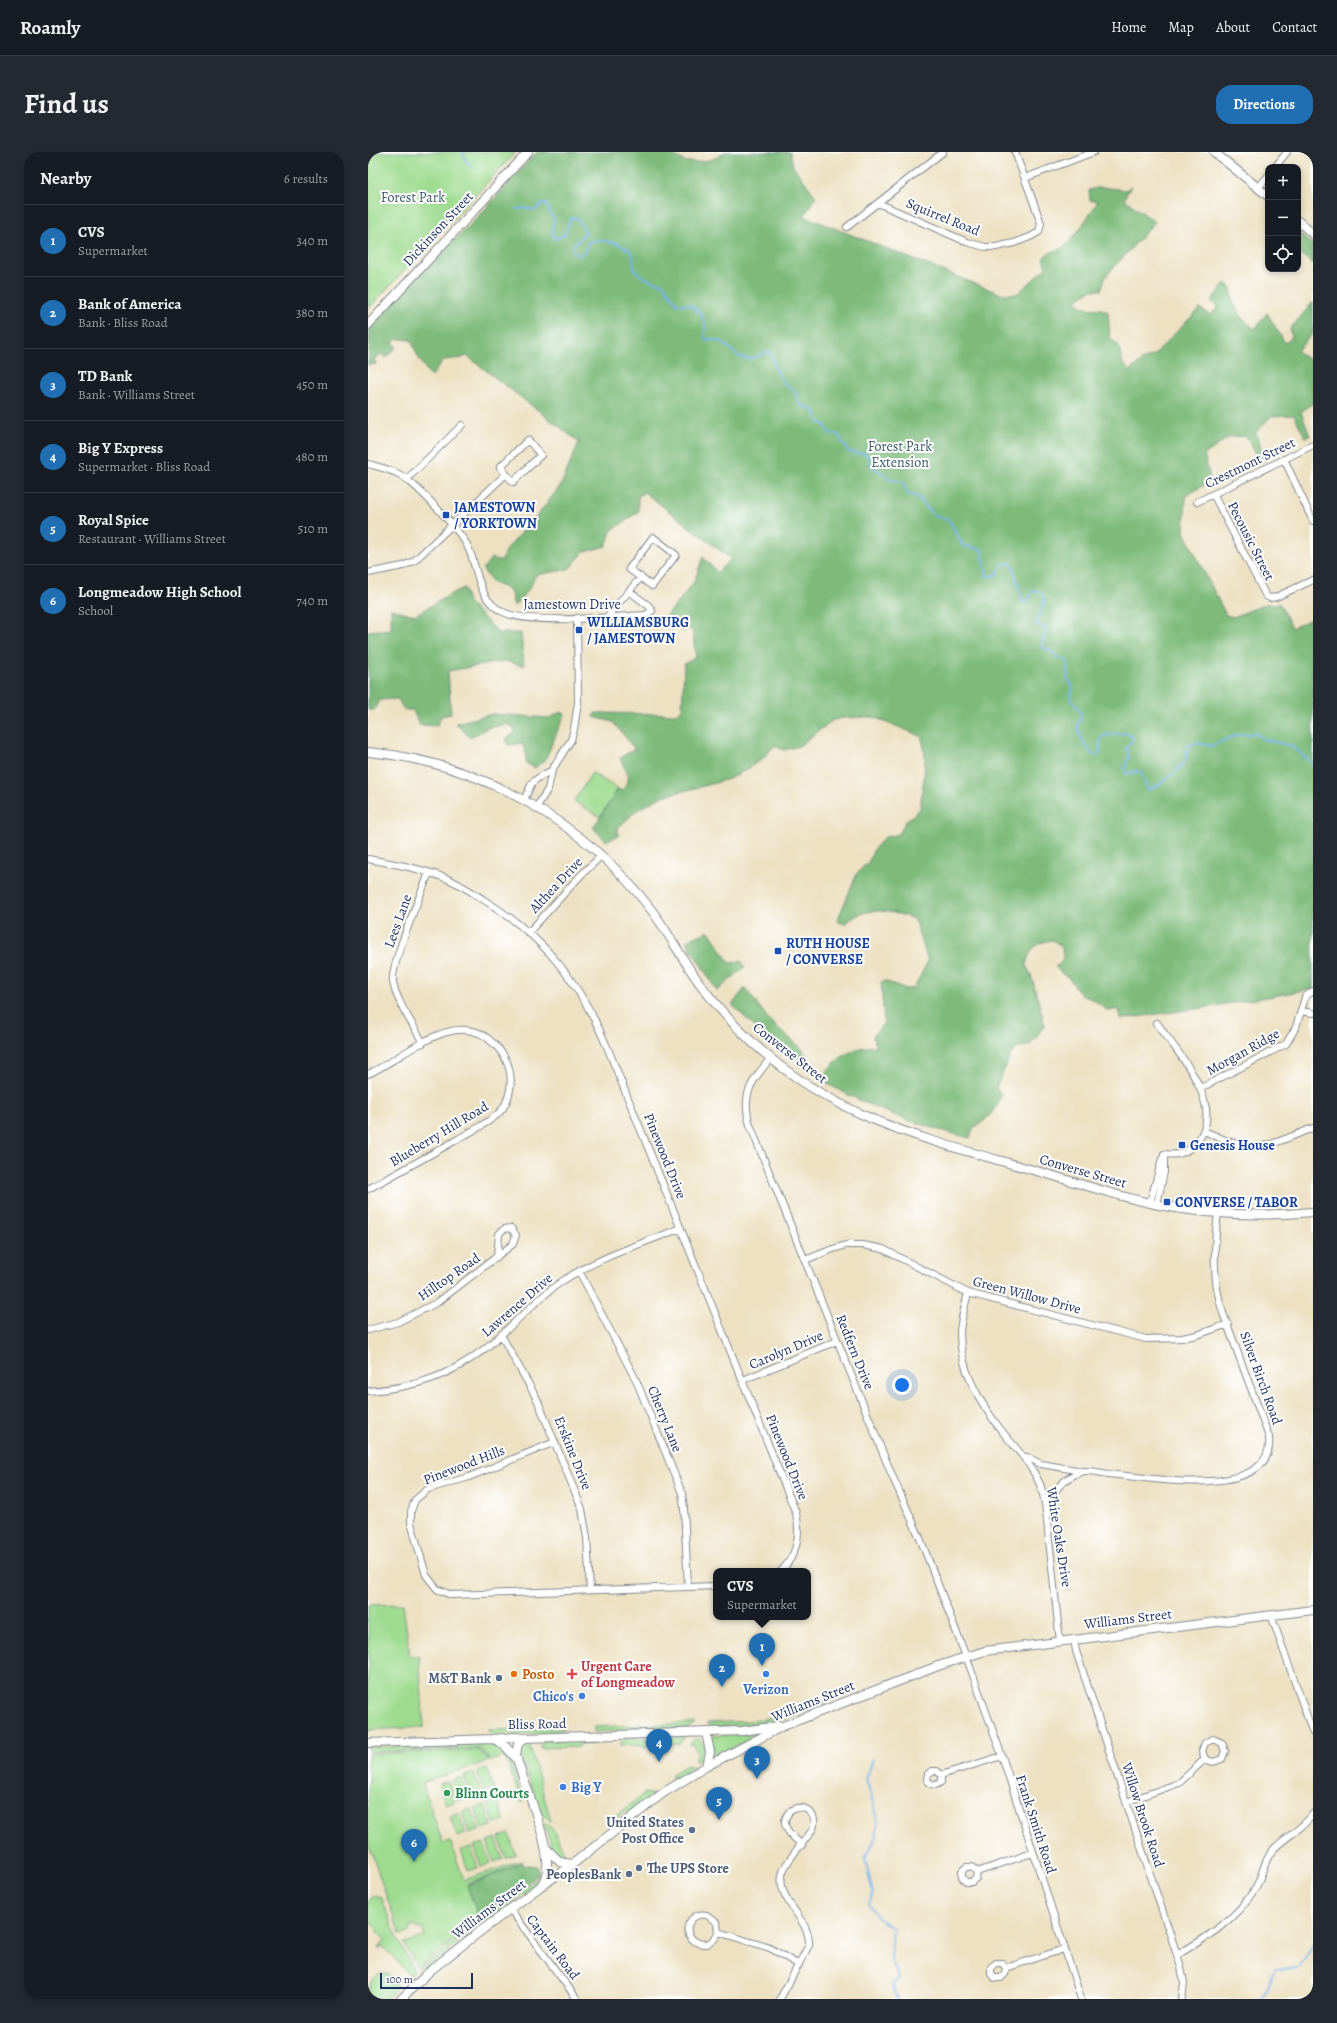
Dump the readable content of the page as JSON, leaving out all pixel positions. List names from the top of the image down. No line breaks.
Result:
{"streets":{"main road":["Dickinson Street","Converse Street","Williams Street","Bliss Road"],"street":["Squirrel Road","Crestmont Street","Pecousic Street","Jamestown Drive","Althea Drive","Lees Lane","Morgan Ridge","Blueberry Hill Road","Pinewood Drive","Hilltop Road","Green Willow Drive","Lawrence Drive","Carolyn Drive","Redfern Drive","Silver Birch Road","Cherry Lane","Erskine Drive","Pinewood Hills","White Oaks Drive","Willow Brook Road","Frank Smith Road","Captain Road"]},"crossings":[["Crestmont Street","Pecousic Street"],["Althea Drive","Converse Street"],["Althea Drive","Pinewood Drive"],["Lees Lane","Blueberry Hill Road"],["Lees Lane","Pinewood Drive"],["Converse Street","Redfern Drive"],["Converse Street","Silver Birch Road"],["Pinewood Drive","Lawrence Drive"],["Pinewood Drive","Carolyn Drive"],["Green Willow Drive","Redfern Drive"],["Green Willow Drive","Silver Birch Road"],["Green Willow Drive","White Oaks Drive"],["Lawrence Drive","Cherry Lane"],["Lawrence Drive","Erskine Drive"],["Carolyn Drive","Redfern Drive"],["Redfern Drive","Williams Street"],["Redfern Drive","Frank Smith Road"],["Silver Birch Road","White Oaks Drive"],["Erskine Drive","Pinewood Hills"],["White Oaks Drive","Williams Street"],["Williams Street","Bliss Road"],["Williams Street","Willow Brook Road"],["Williams Street","Frank Smith Road"],["Williams Street","Captain Road"]],"parks":["Forest Park","Forest Park Extension"],"places":{"transit":["JAMESTOWN / YORKTOWN","WILLIAMSBURG / JAMESTOWN","RUTH HOUSE / CONVERSE","Genesis House","CONVERSE / TABOR"],"other":["Posto","Verizon","M&T Bank","Chico's","Big Y","Blinn Courts","United States Post Office","The UPS Store","PeoplesBank"],"health":["Urgent Care of Longmeadow"]},"scale_bar":"100 m","page":{"header":"Roamly","nav":["Home","Map","About","Contact"],"title":"Find us","buttons":"Directions","heading":["Nearby","6 results"],"map_buttons":["+","−"],"list":[{"mark":"1","name":"CVS","note":"Supermarket","value":"340 m"},{"mark":"2","name":"Bank of America","note":"Bank · Bliss Road","value":"380 m"},{"mark":"3","name":"TD Bank","note":"Bank · Williams Street","value":"450 m"},{"mark":"4","name":"Big Y Express","note":"Supermarket · Bliss Road","value":"480 m"},{"mark":"5","name":"Royal Spice","note":"Restaurant · Williams Street","value":"510 m"},{"mark":"6","name":"Longmeadow High School","note":"School","value":"740 m"}],"popup":["CVS","Supermarket"],"pins":["1","2","4","3","5","6"],"scale":"100 m"}}
